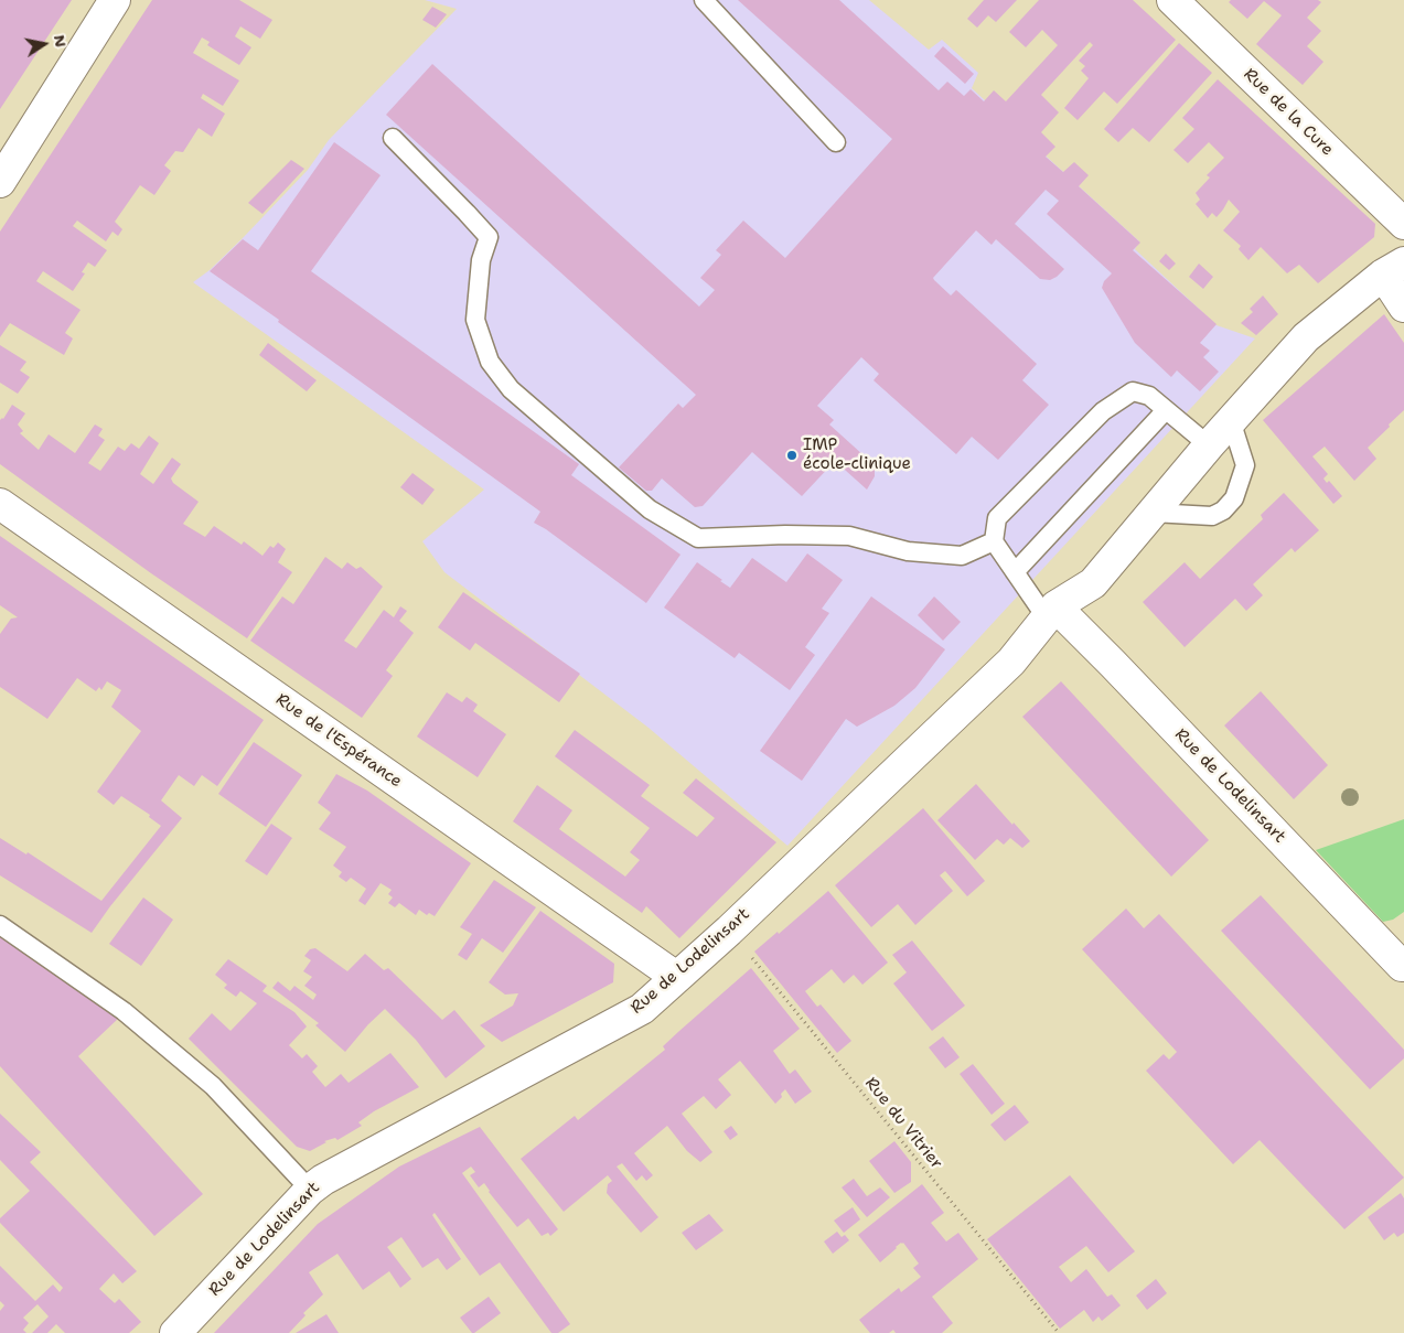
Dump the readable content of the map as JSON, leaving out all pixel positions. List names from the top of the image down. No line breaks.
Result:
{"streets":{"street":["Rue de la Cure","Rue de l'Espérance","Rue de Lodelinsart"],"path":["Rue du Vitrier"]},"crossings":[["Rue de l'Espérance","Rue de Lodelinsart"],["Rue de Lodelinsart","Rue du Vitrier"]],"places":["IMP école-clinique"],"north":"right"}
